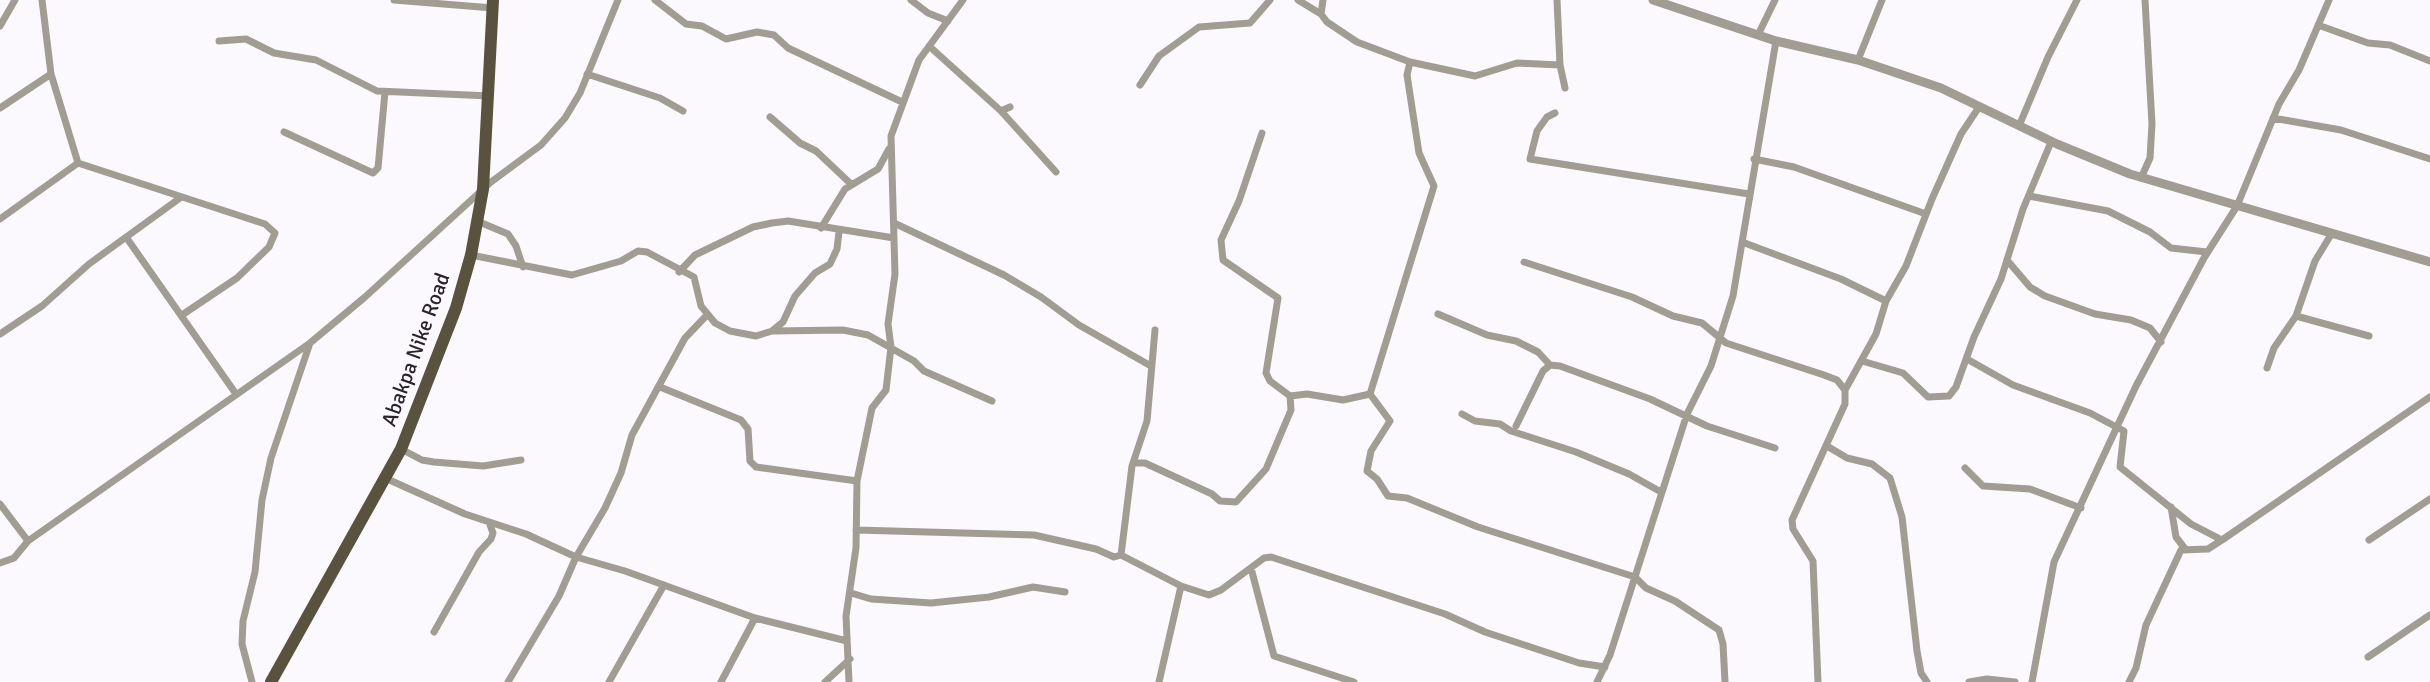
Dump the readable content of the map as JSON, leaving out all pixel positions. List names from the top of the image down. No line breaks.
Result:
{"streets":{"main road":["Abakpa Nike Road"]}}
